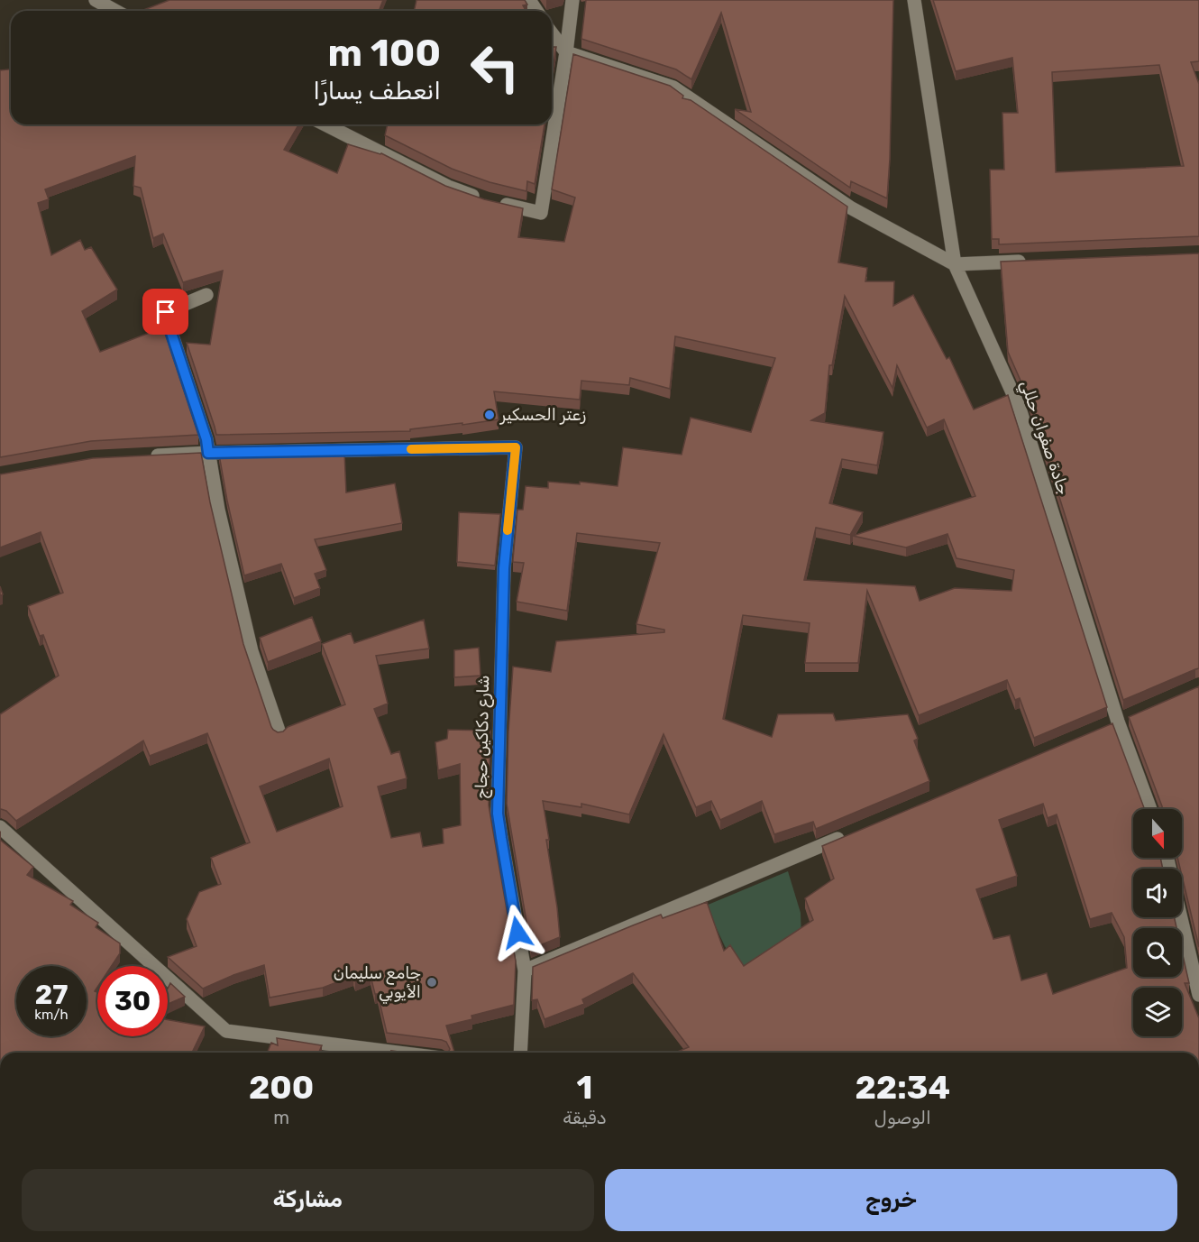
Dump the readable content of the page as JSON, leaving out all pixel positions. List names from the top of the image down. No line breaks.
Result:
{"streets":{"street":["جادة صفوان حللي","شارع دكاكين حجاج"]},"places":["زعتر الحسكير","جامع سليمان الأيوبي"],"north":"bottom","page":{"turn":["100 m","انعطف يسارًا"],"speed":"27 km/h","limit":"30","eta":["22:34","الوصول","1","دقيقة","200","m"],"buttons":["خروج","مشاركة"]}}
